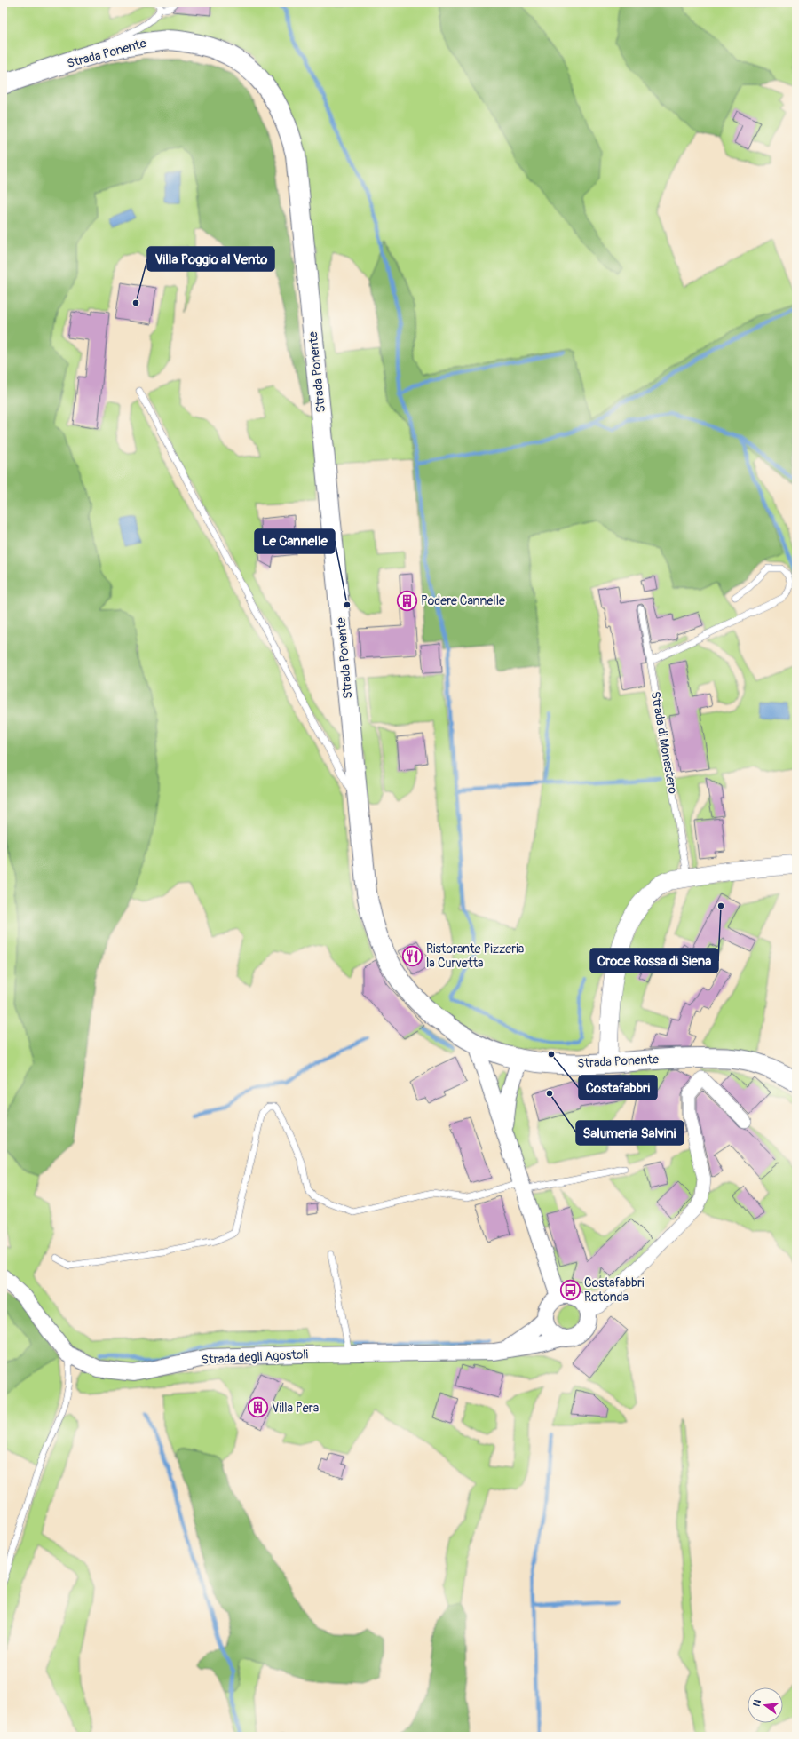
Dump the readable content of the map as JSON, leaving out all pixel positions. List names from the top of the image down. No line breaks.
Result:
{"streets":{"main road":["Strada Ponente"],"street":["Strada degli Agostoli"],"lane":["Strada di Monastero"]},"places":{"other":["Villa Poggio al Vento","Le Cannelle","Croce Rossa di Siena","Costafabbri","Salumeria Salvini"],"building":["Podere Cannelle","Villa Pera"],"restaurant":["Ristorante Pizzeria la Curvetta"],"bus stop":["Costafabbri Rotonda"]},"north":"left"}
